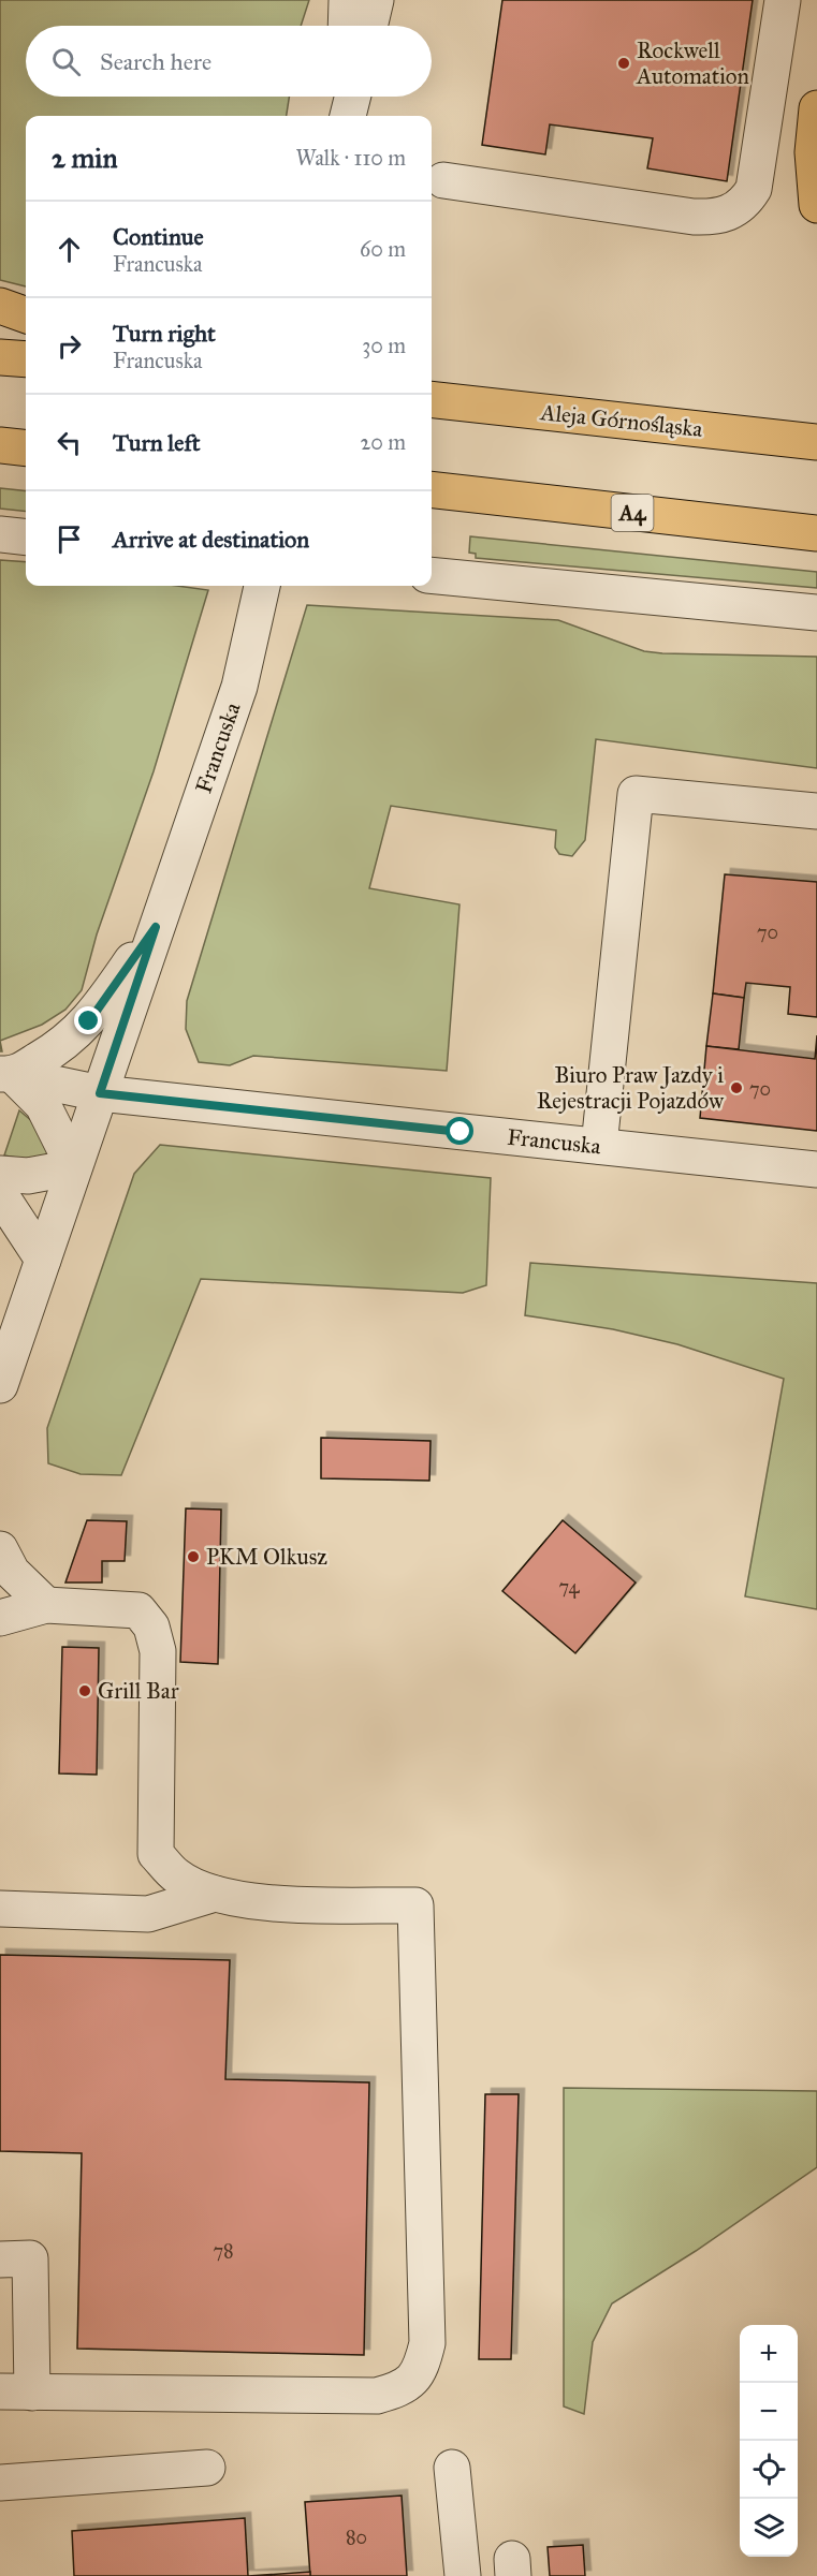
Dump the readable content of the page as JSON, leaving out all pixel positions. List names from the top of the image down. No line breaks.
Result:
{"streets":{"highway":["Aleja Górnośląska","A4"],"street":["Francuska"]},"places":["Rockwell Automation","Biuro Praw Jazdy i Rejestracji Pojazdów","PKM Olkusz","Grill Bar"],"house_numbers":["70","70","74","78","80"],"page":{"search":"Search here","heading":["2 min","Walk · 110 m"],"list":[["Continue","Francuska","60 m"],["Turn right","Francuska","30 m"],["Turn left","20 m"],"Arrive at destination"],"map_buttons":["+","−"]}}
